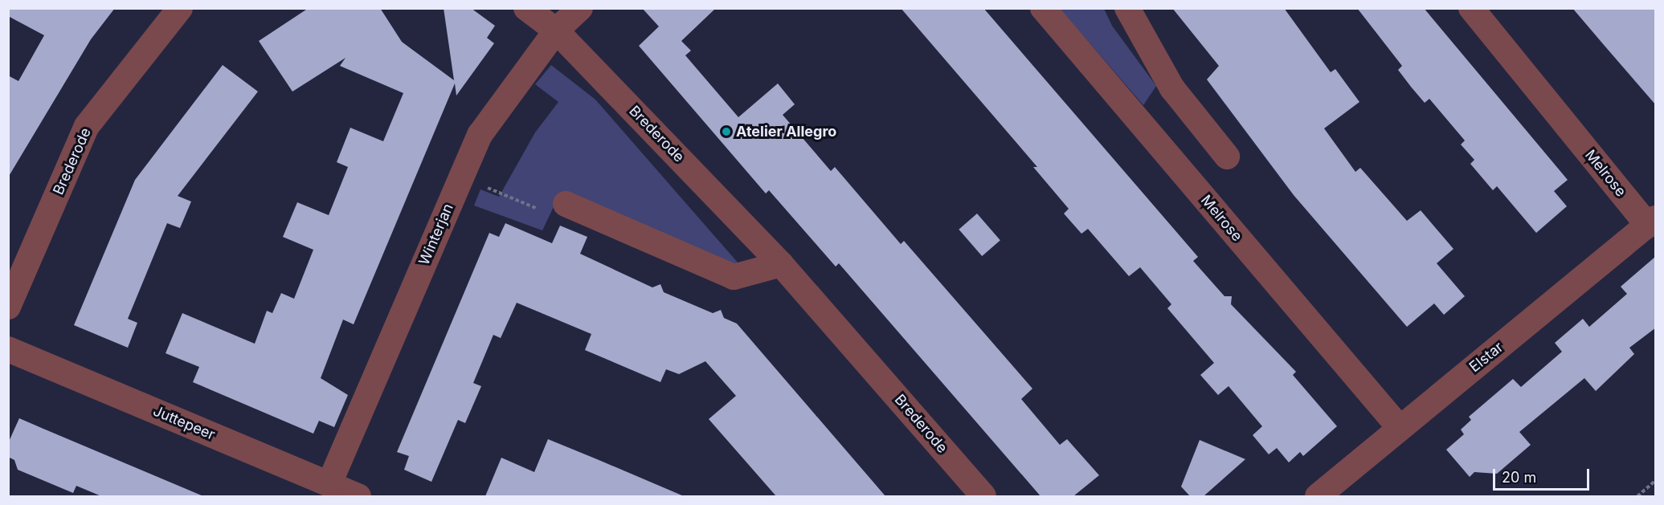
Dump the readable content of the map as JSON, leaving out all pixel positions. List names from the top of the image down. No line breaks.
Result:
{"streets":{"street":["Brederode","Melrose","Winterjan","Elstar","Juttepeer"]},"crossings":[["Brederode","Winterjan"],["Melrose","Elstar"],["Winterjan","Juttepeer"]],"places":["Atelier Allegro"],"scale_bar":"20 m"}
